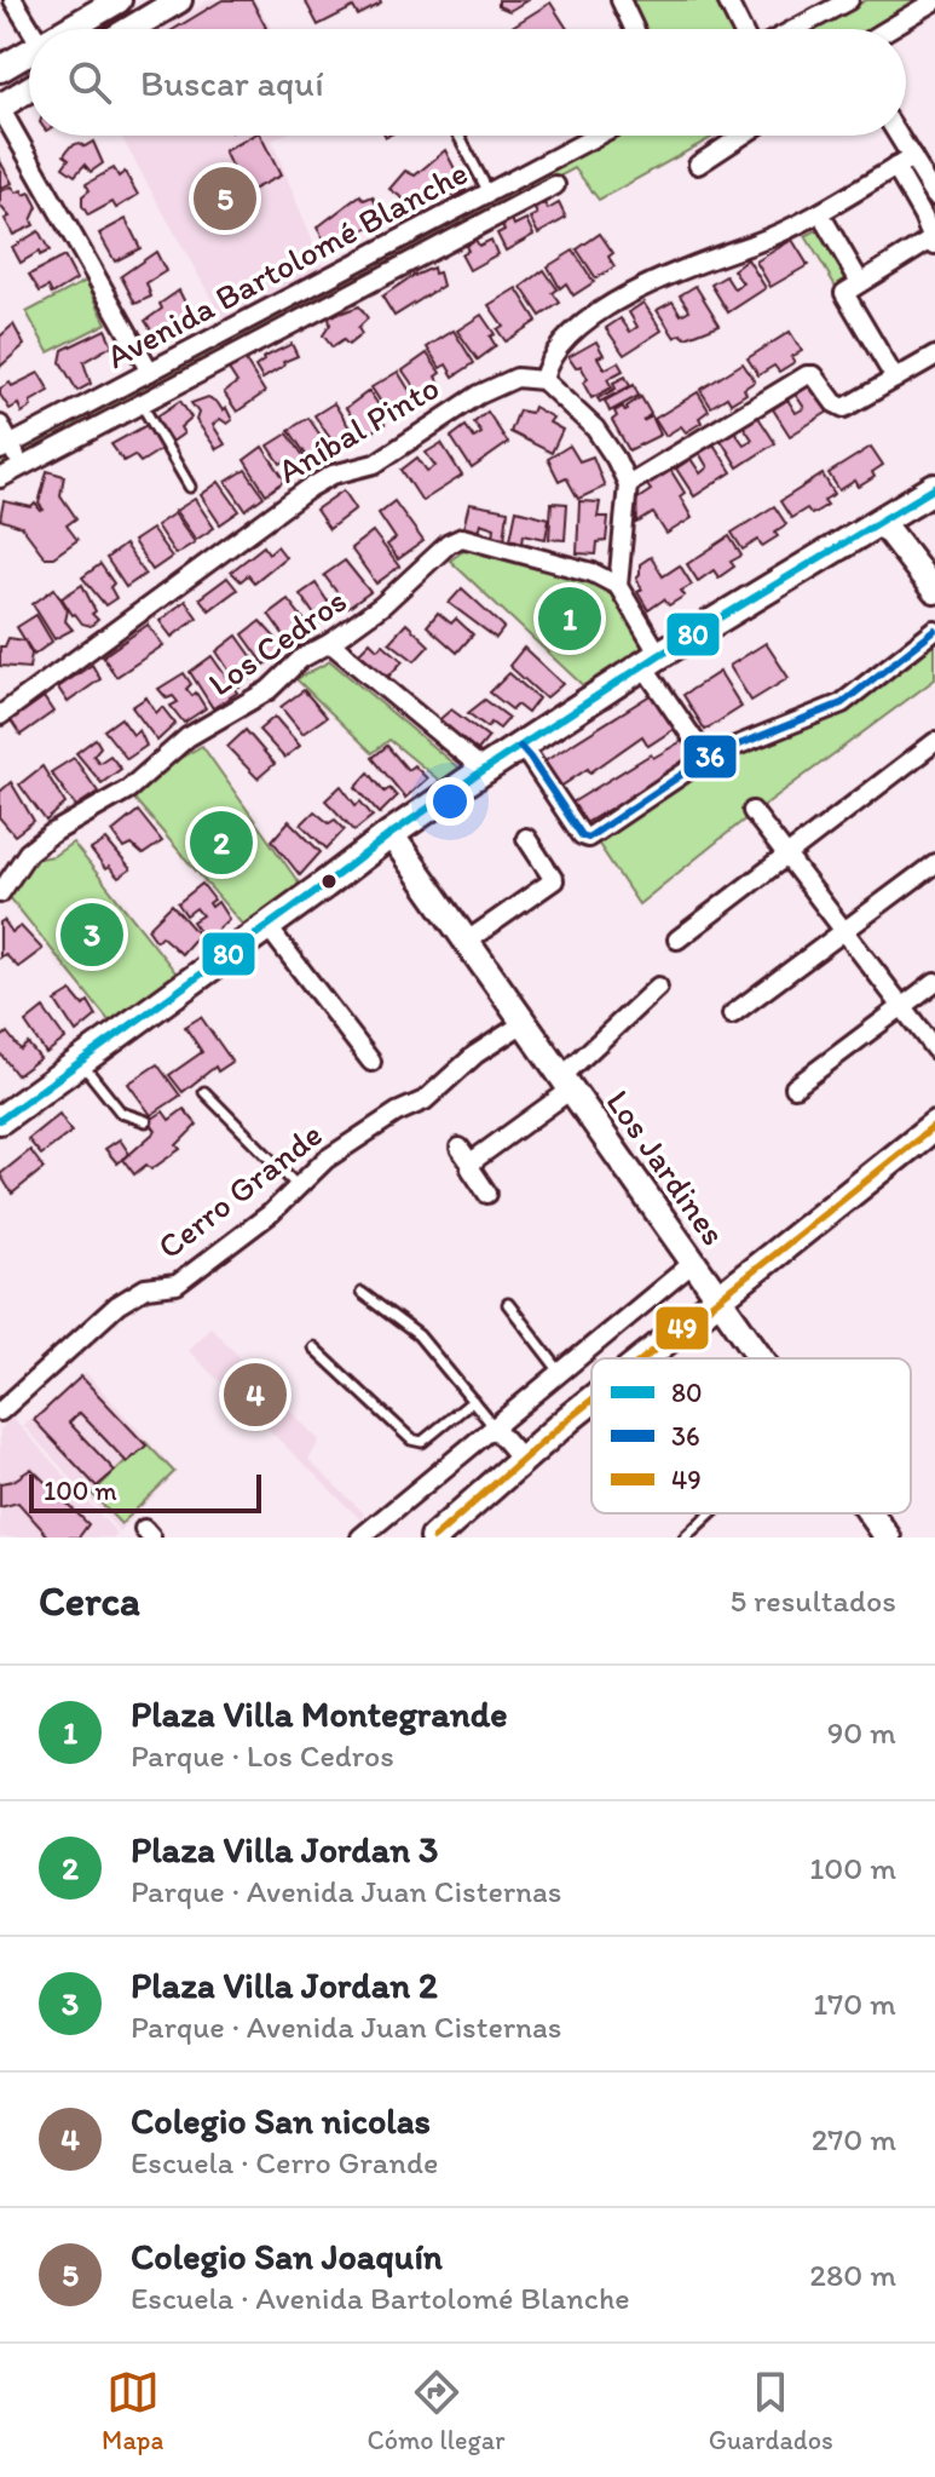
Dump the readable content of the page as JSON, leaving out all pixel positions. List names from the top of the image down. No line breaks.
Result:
{"streets":{"street":["Avenida Bartolomé Blanche","Aníbal Pinto","Los Cedros","Los Jardines","Cerro Grande"]},"crossings":[["Los Jardines","Cerro Grande"]],"lines":["transit line 80","transit line 36","transit line 49"],"legend":["80","36","49"],"scale_bar":"100 m","page":{"search":"Buscar aquí","pins":["5","1","2","3","4"],"scale":"100 m","heading":["Cerca","5 resultados"],"list":[{"mark":"1","name":"Plaza Villa Montegrande","note":"Parque · Los Cedros","value":"90 m"},{"mark":"2","name":"Plaza Villa Jordan 3","note":"Parque · Avenida Juan Cisternas","value":"100 m"},{"mark":"3","name":"Plaza Villa Jordan 2","note":"Parque · Avenida Juan Cisternas","value":"170 m"},{"mark":"4","name":"Colegio San nicolas","note":"Escuela · Cerro Grande","value":"270 m"},{"mark":"5","name":"Colegio San Joaquín","note":"Escuela · Avenida Bartolomé Blanche","value":"280 m"}],"nav":["Mapa","Cómo llegar","Guardados"]}}
